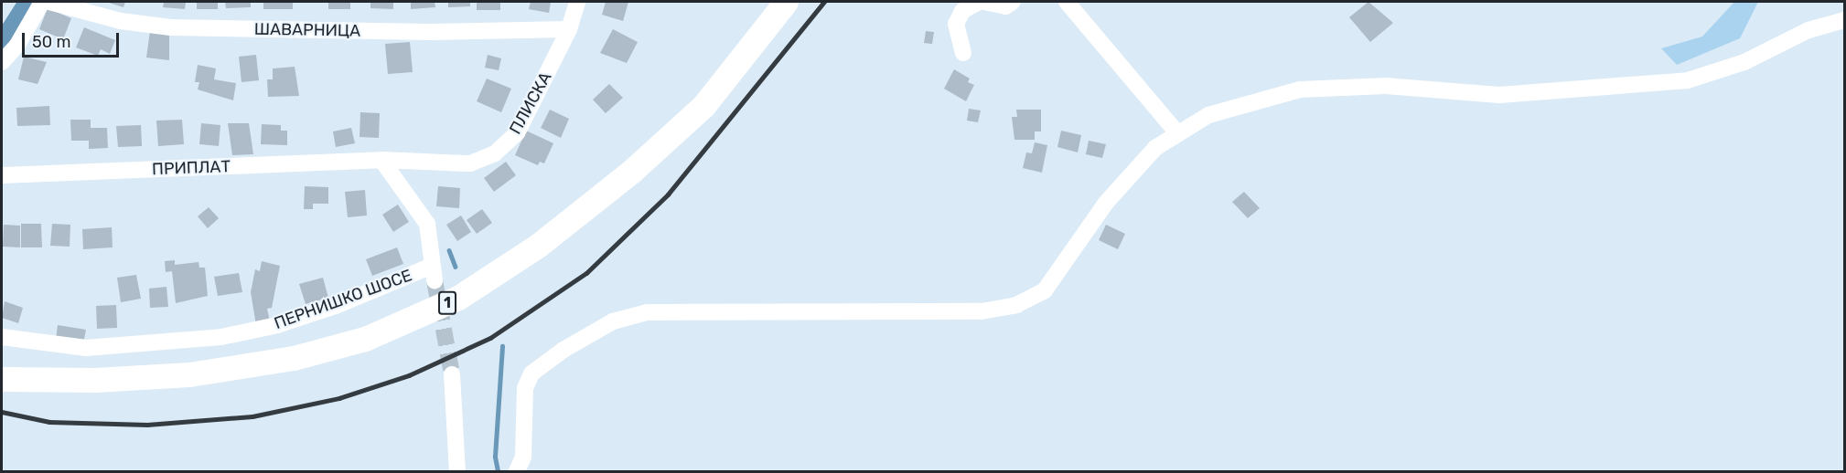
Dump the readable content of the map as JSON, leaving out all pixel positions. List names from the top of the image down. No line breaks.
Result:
{"streets":{"highway":["1"],"street":["ШАВАРНИЦА","ПЛИСКА","ПРИПЛАТ","ПЕРНИШКО ШОСЕ"]},"crossings":[["ШАВАРНИЦА","ПЛИСКА"],["ПЛИСКА","ПРИПЛАТ"],["ПЛИСКА","ПЕРНИШКО ШОСЕ"],["ПРИПЛАТ","ПЕРНИШКО ШОСЕ"]],"scale_bar":"50 m"}
